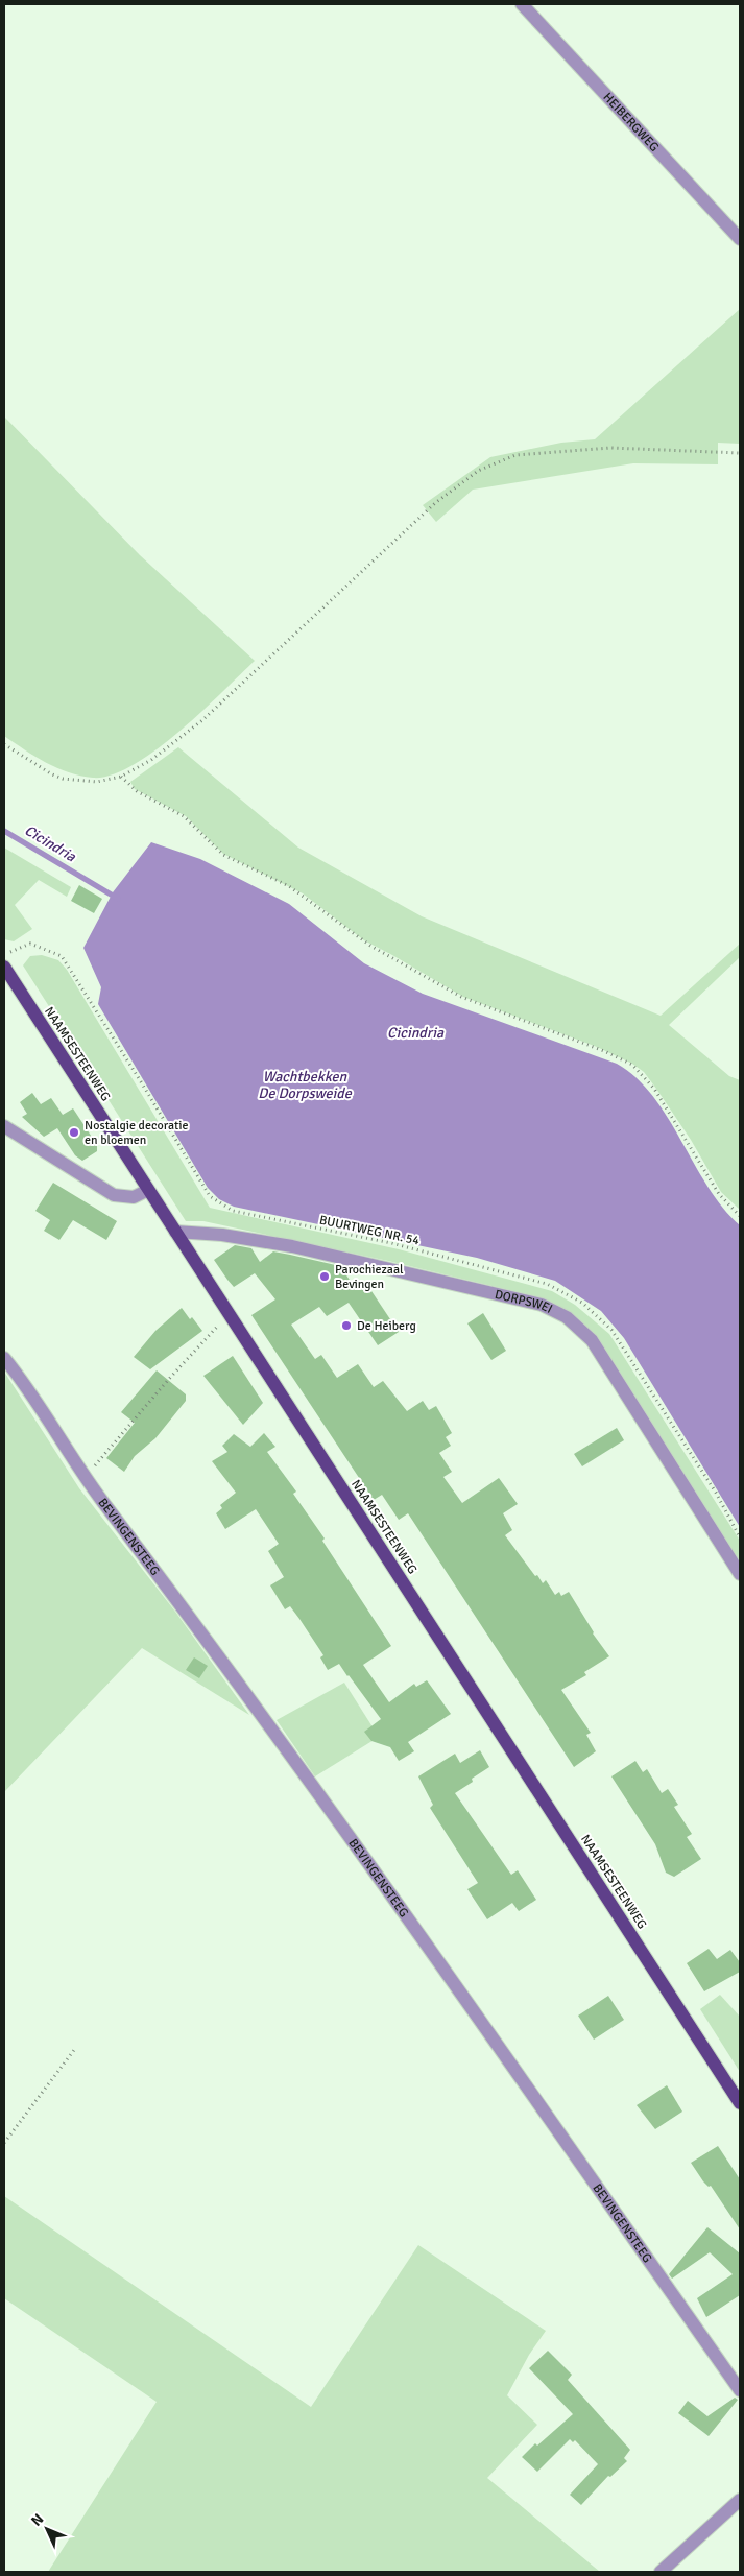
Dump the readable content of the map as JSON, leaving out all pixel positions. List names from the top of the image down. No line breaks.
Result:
{"streets":{"main road":["NAAMSESTEENWEG"],"street":["HEIBERGWEG","DORPSWEI","BEVINGENSTEEG"],"path":["BUURTWEG NR. 54"]},"crossings":[["NAAMSESTEENWEG","DORPSWEI"]],"water":["Cicindria","Wachtbekken De Dorpsweide"],"places":["Nostalgie decoratie en bloemen","Parochiezaal Bevingen","De Heiberg"],"north":"top left"}
